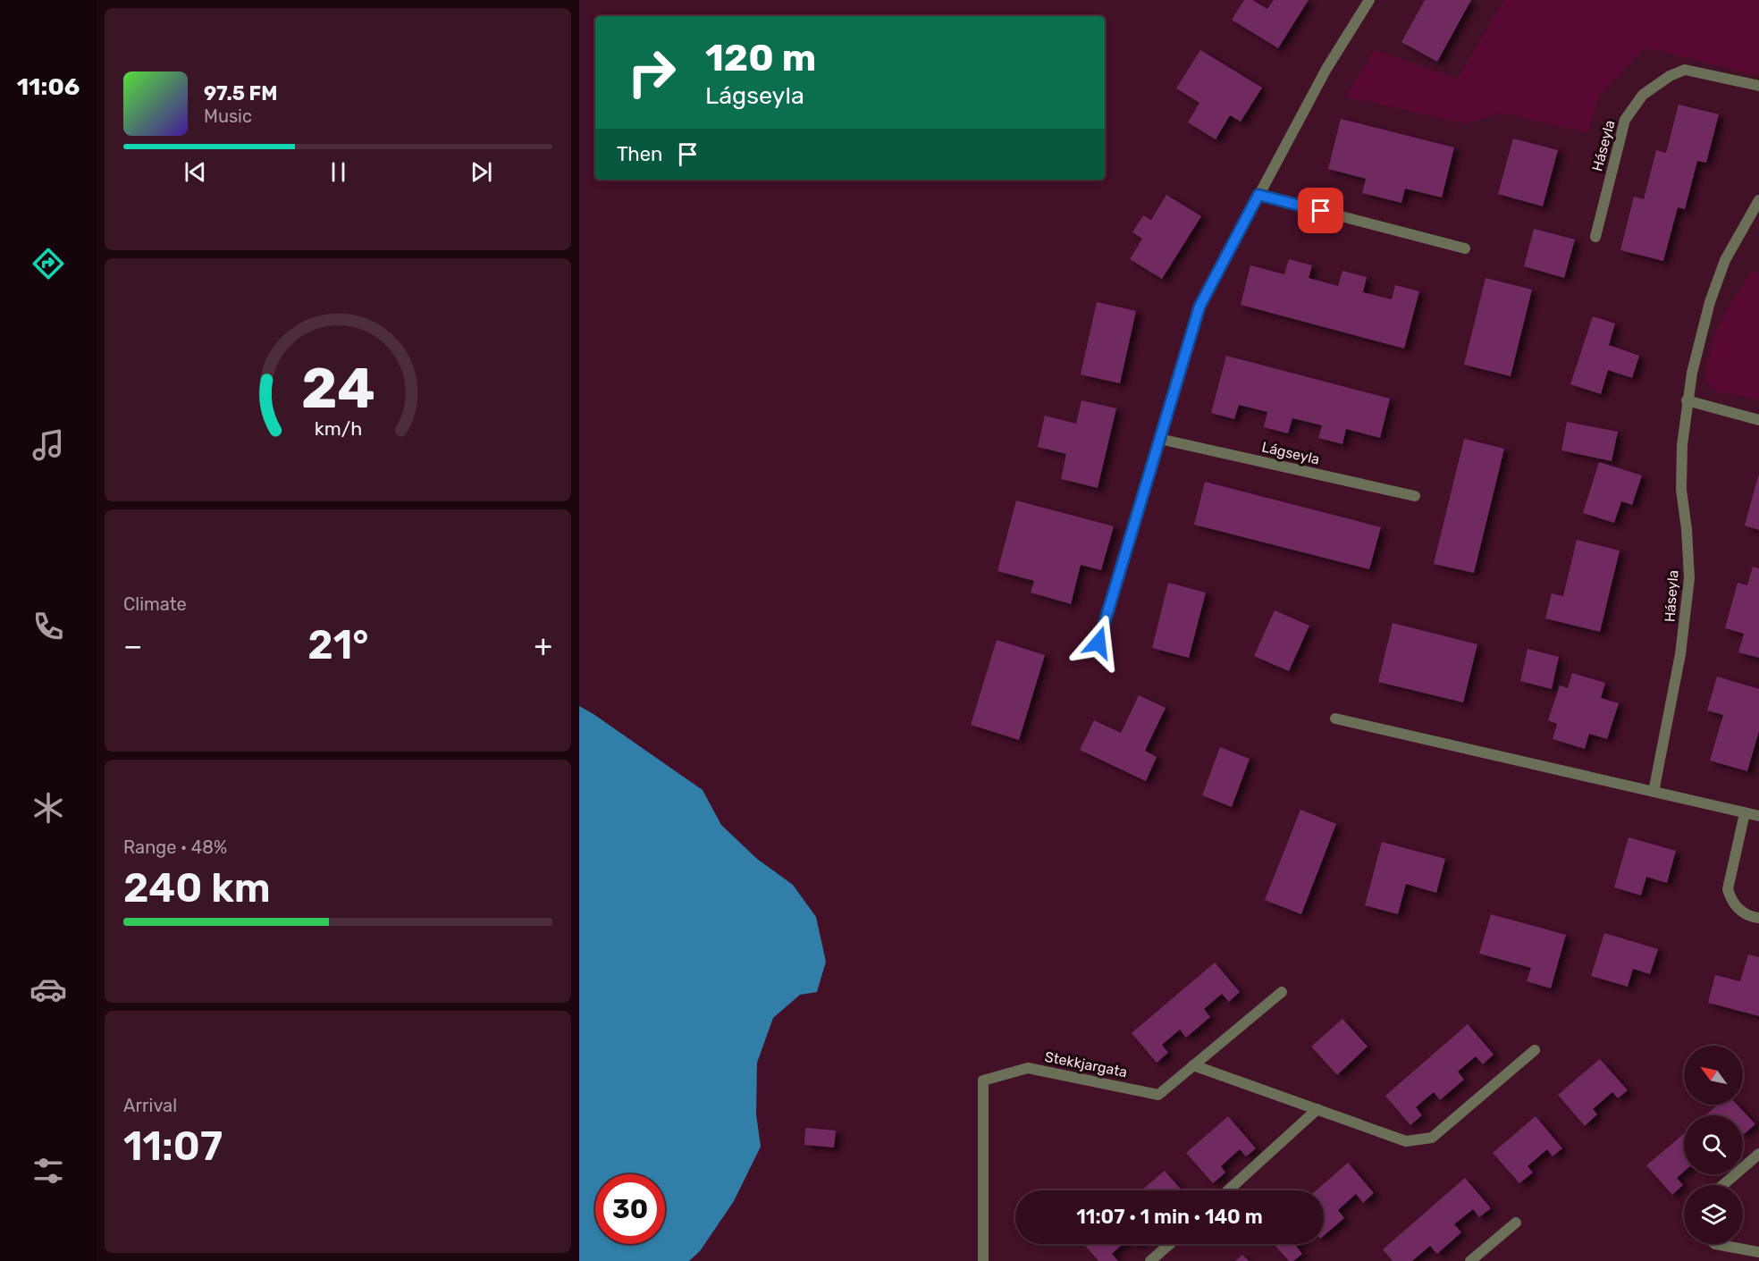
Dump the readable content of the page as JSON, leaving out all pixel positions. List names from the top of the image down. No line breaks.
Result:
{"streets":{"street":["Háseyla","Lágseyla","Stekkjargata"]},"north":"top left","page":{"tabs":"11:06","turn":["120 m","Lágseyla"],"song":["97.5 FM","Music"],"then":"Then","tile":["Climate",["Range · 48%","240 km"],["Arrival","11:07"]],"heat":["−","21°","+"],"limit":"30","trip":"11:07 · 1 min · 140 m","gauge":["24","km/h"]}}
